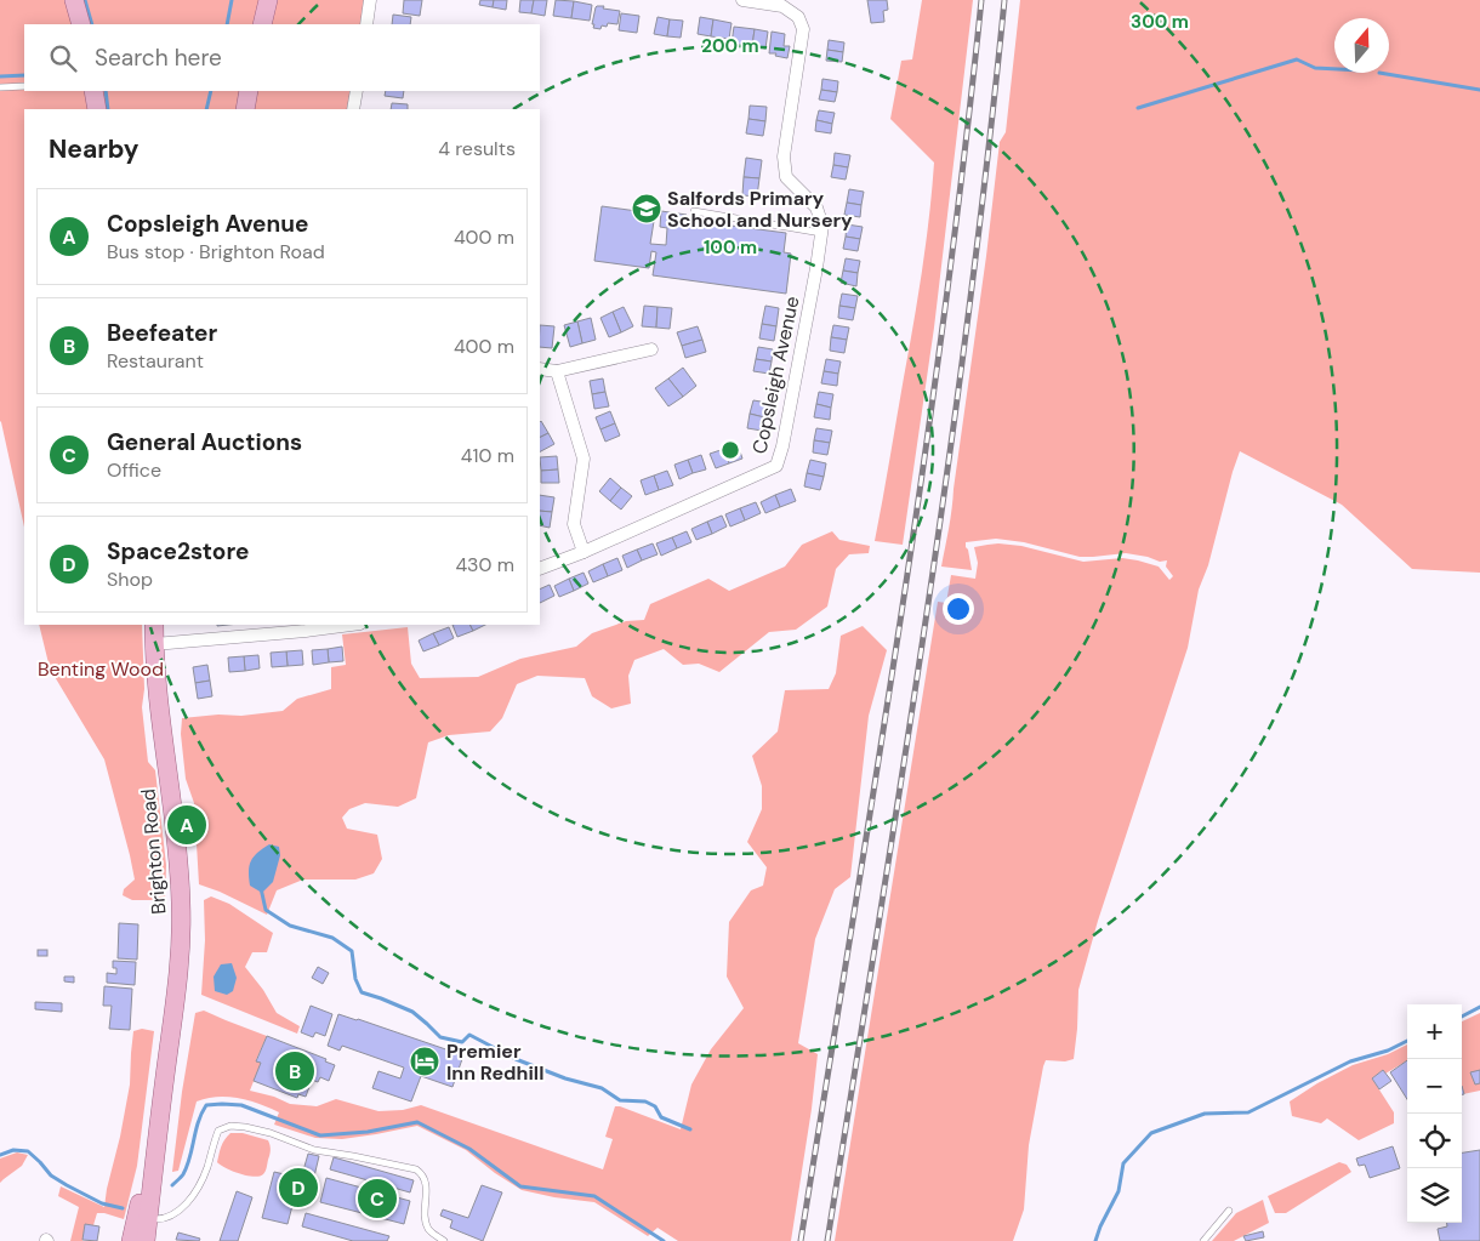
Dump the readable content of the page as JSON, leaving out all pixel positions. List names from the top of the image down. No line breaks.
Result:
{"streets":{"main road":["Brighton Road"],"street":["Copsleigh Avenue"]},"parks":["Benting Wood"],"places":{"school or university":["Salfords Primary School and Nursery"],"hotel":["Premier Inn Redhill"]},"north":"top","page":{"search":"Search here","heading":["Nearby","4 results"],"list":[{"mark":"A","name":"Copsleigh Avenue","note":"Bus stop · Brighton Road","value":"400 m"},{"mark":"B","name":"Beefeater","note":"Restaurant","value":"400 m"},{"mark":"C","name":"General Auctions","note":"Office","value":"410 m"},{"mark":"D","name":"Space2store","note":"Shop","value":"430 m"}],"pins":["A","B","D","C"],"map_buttons":["+","−"]},"rings":["300 m","200 m","100 m"]}
